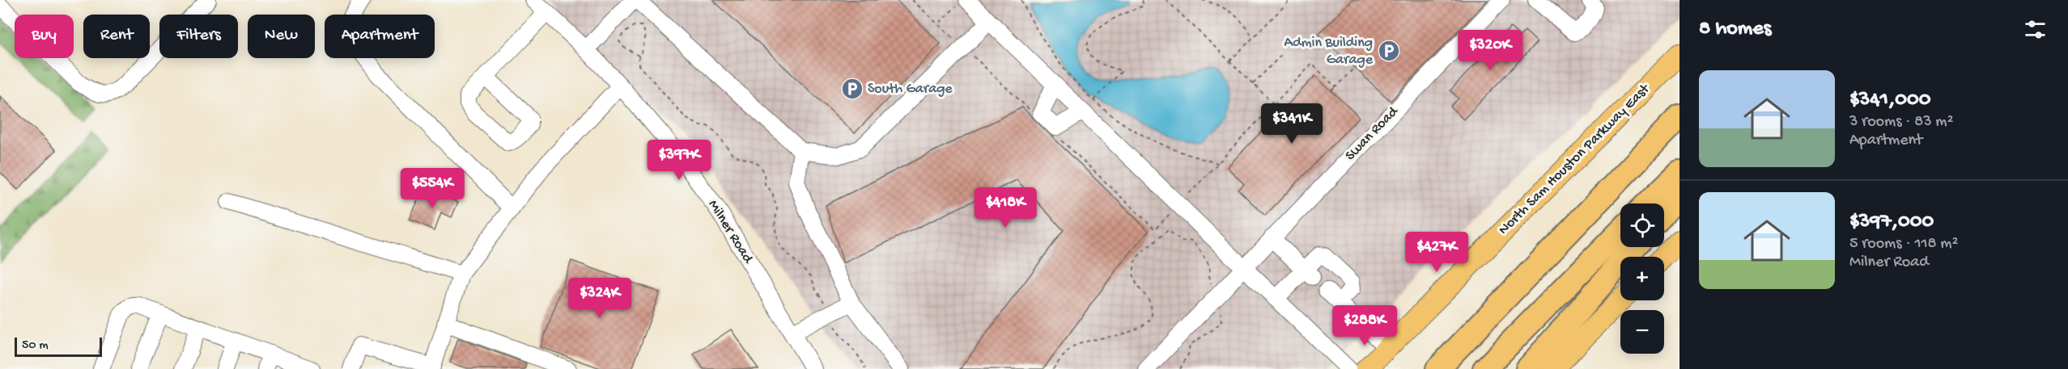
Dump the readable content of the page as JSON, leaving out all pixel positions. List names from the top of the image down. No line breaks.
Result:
{"streets":{"main road":["North Sam Houston Parkway East"],"street":["Swan Road","Milner Road"]},"places":{"parking":["Admin Building Garage","South Garage"]},"scale_bar":"50 m","page":{"heading":"8 homes","chip":["Buy","Rent","Filters","New","Apartment"],"price":["$320K","$341K","$397K","$554K","$418K","$427K","$324K","$288K"],"list":[{"name":"$341,000","note":"3 rooms · 83 m² · Apartment"},{"name":"$397,000","note":"5 rooms · 118 m² · Milner Road"}],"map_buttons":["+","−"],"scale":"50 m"}}
